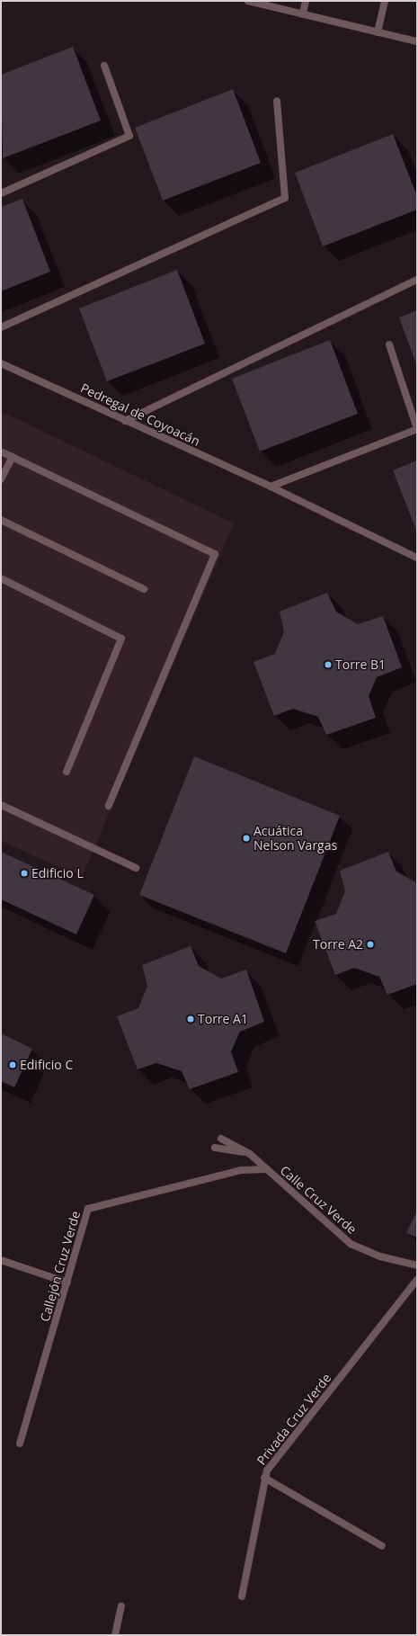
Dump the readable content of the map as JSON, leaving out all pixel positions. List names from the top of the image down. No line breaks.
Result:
{"streets":{"street":["Pedregal de Coyoacán","Calle Cruz Verde","Callejón Cruz Verde","Privada Cruz Verde"]},"crossings":[["Calle Cruz Verde","Callejón Cruz Verde"]],"places":["Torre B1","Acuática Nelson Vargas","Edificio L","Torre A2","Torre A1","Edificio C"]}
